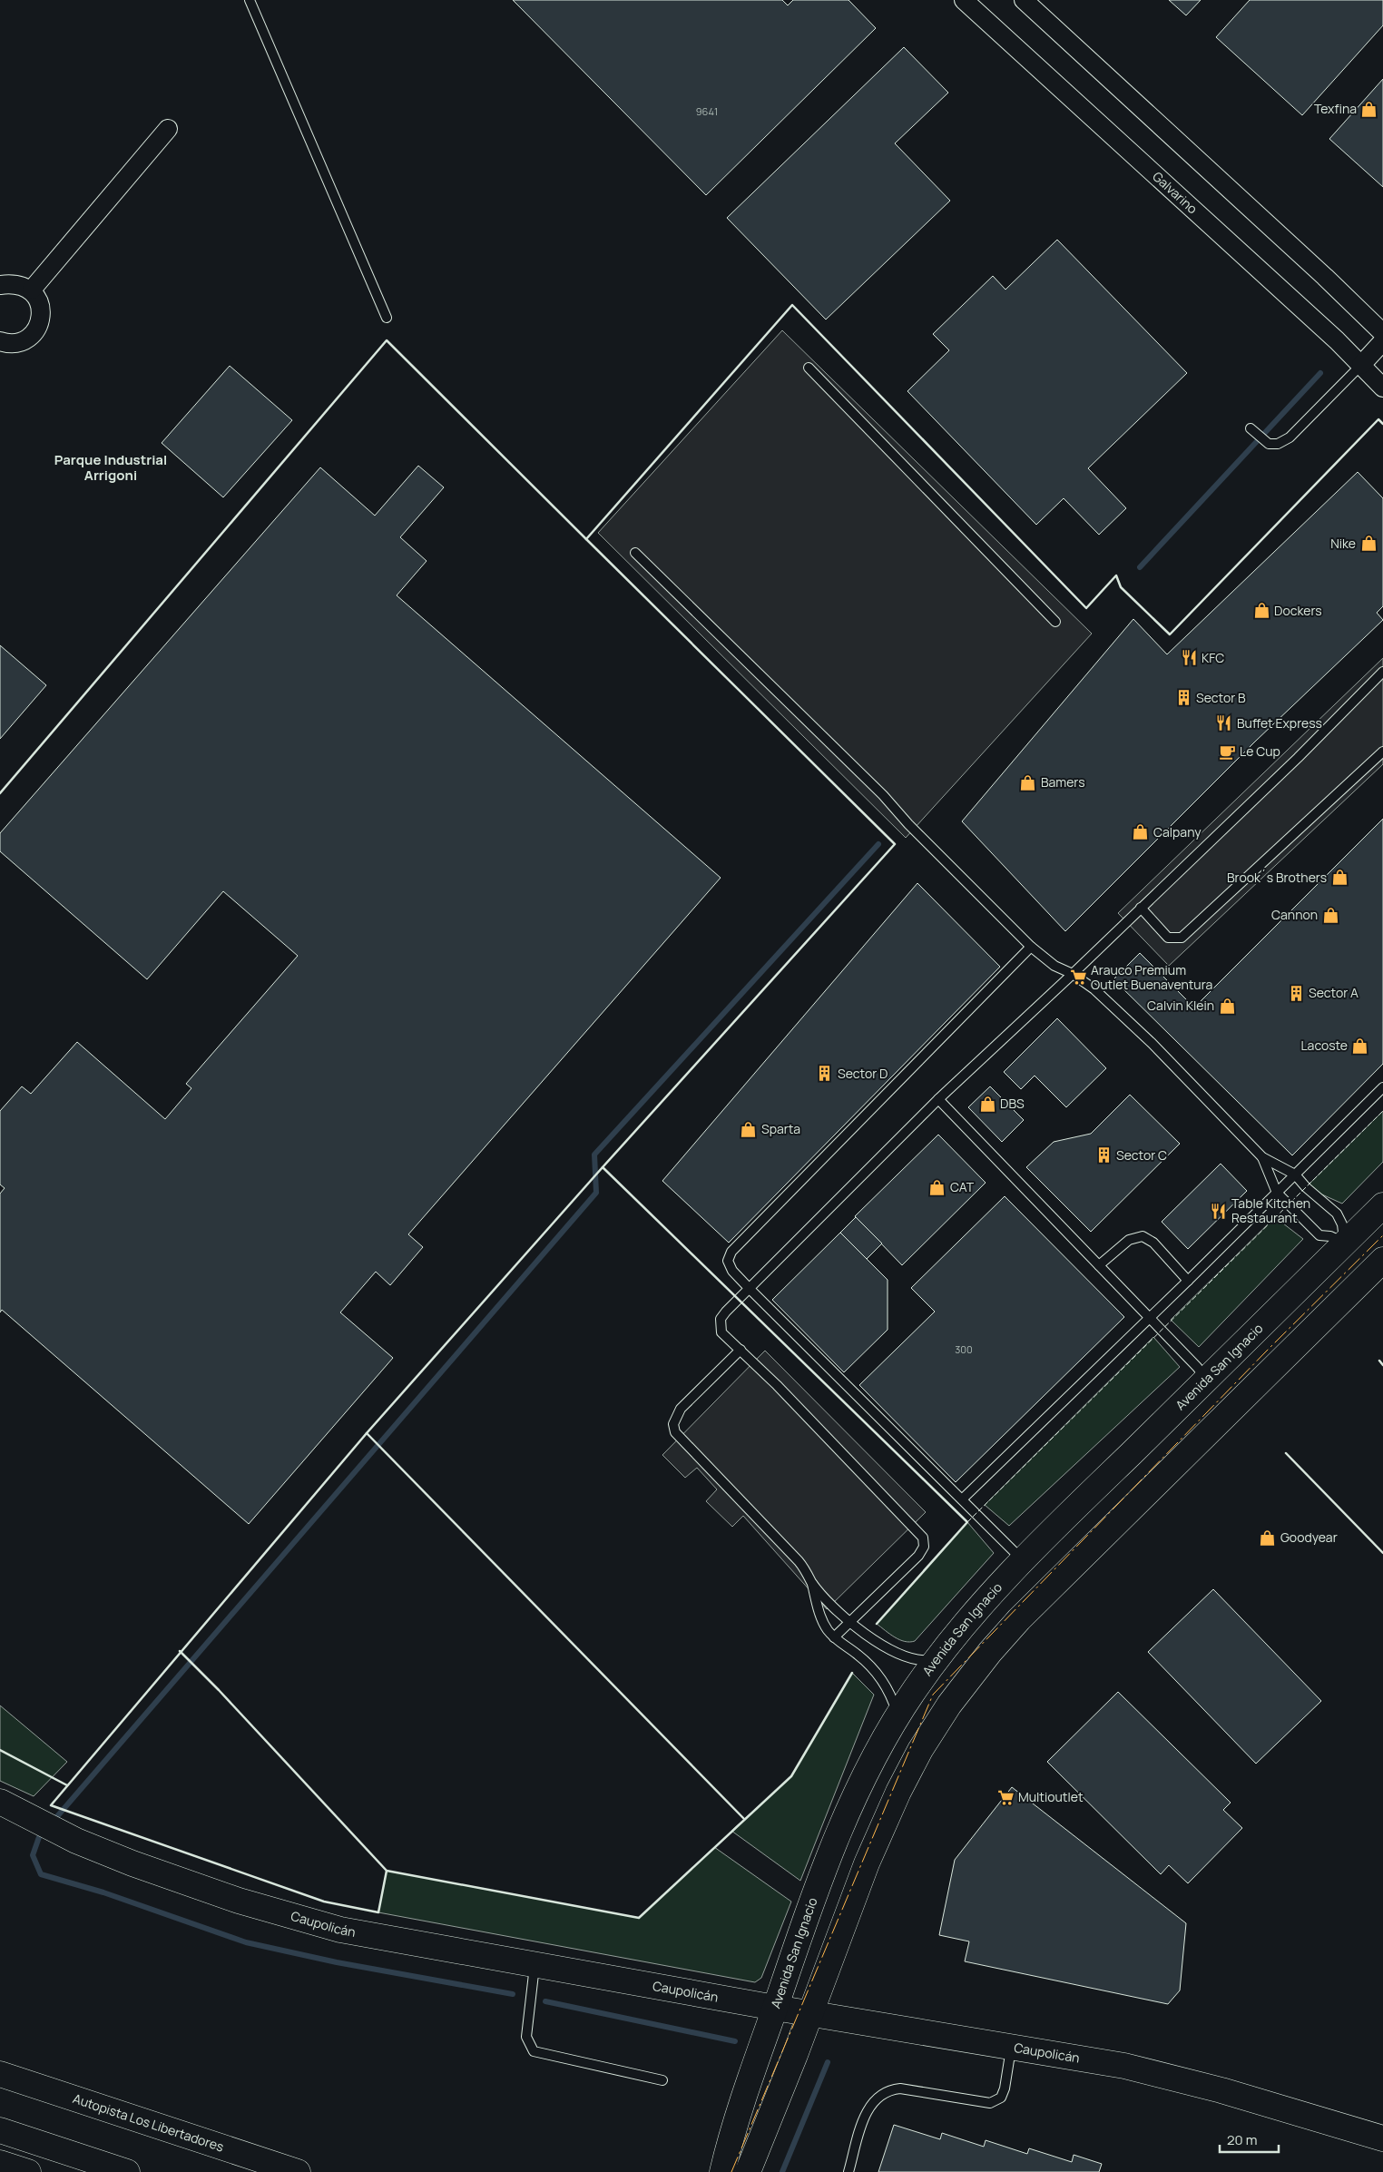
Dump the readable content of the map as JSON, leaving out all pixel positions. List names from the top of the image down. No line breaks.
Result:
{"streets":{"main road":["Avenida San Ignacio","Caupolicán","Autopista Los Libertadores"],"street":["Galvarino"]},"crossings":[["Avenida San Ignacio","Caupolicán"]],"districts":["Parque Industrial Arrigoni"],"places":{"shop":["Texfina","Nike","Dockers","Bamers","Calpany","Brook´s Brothers","Cannon","Calvin Klein","Lacoste","DBS","Sparta","CAT","Goodyear"],"restaurant":["KFC","Buffet Express","Table Kitchen Restaurant"],"building":["Sector B","Sector A","Sector D","Sector C"],"cafe":["Le Cup"],"supermarket":["Arauco Premium Outlet Buenaventura","Multioutlet"]},"house_numbers":["9641","300"],"scale_bar":"20 m"}
